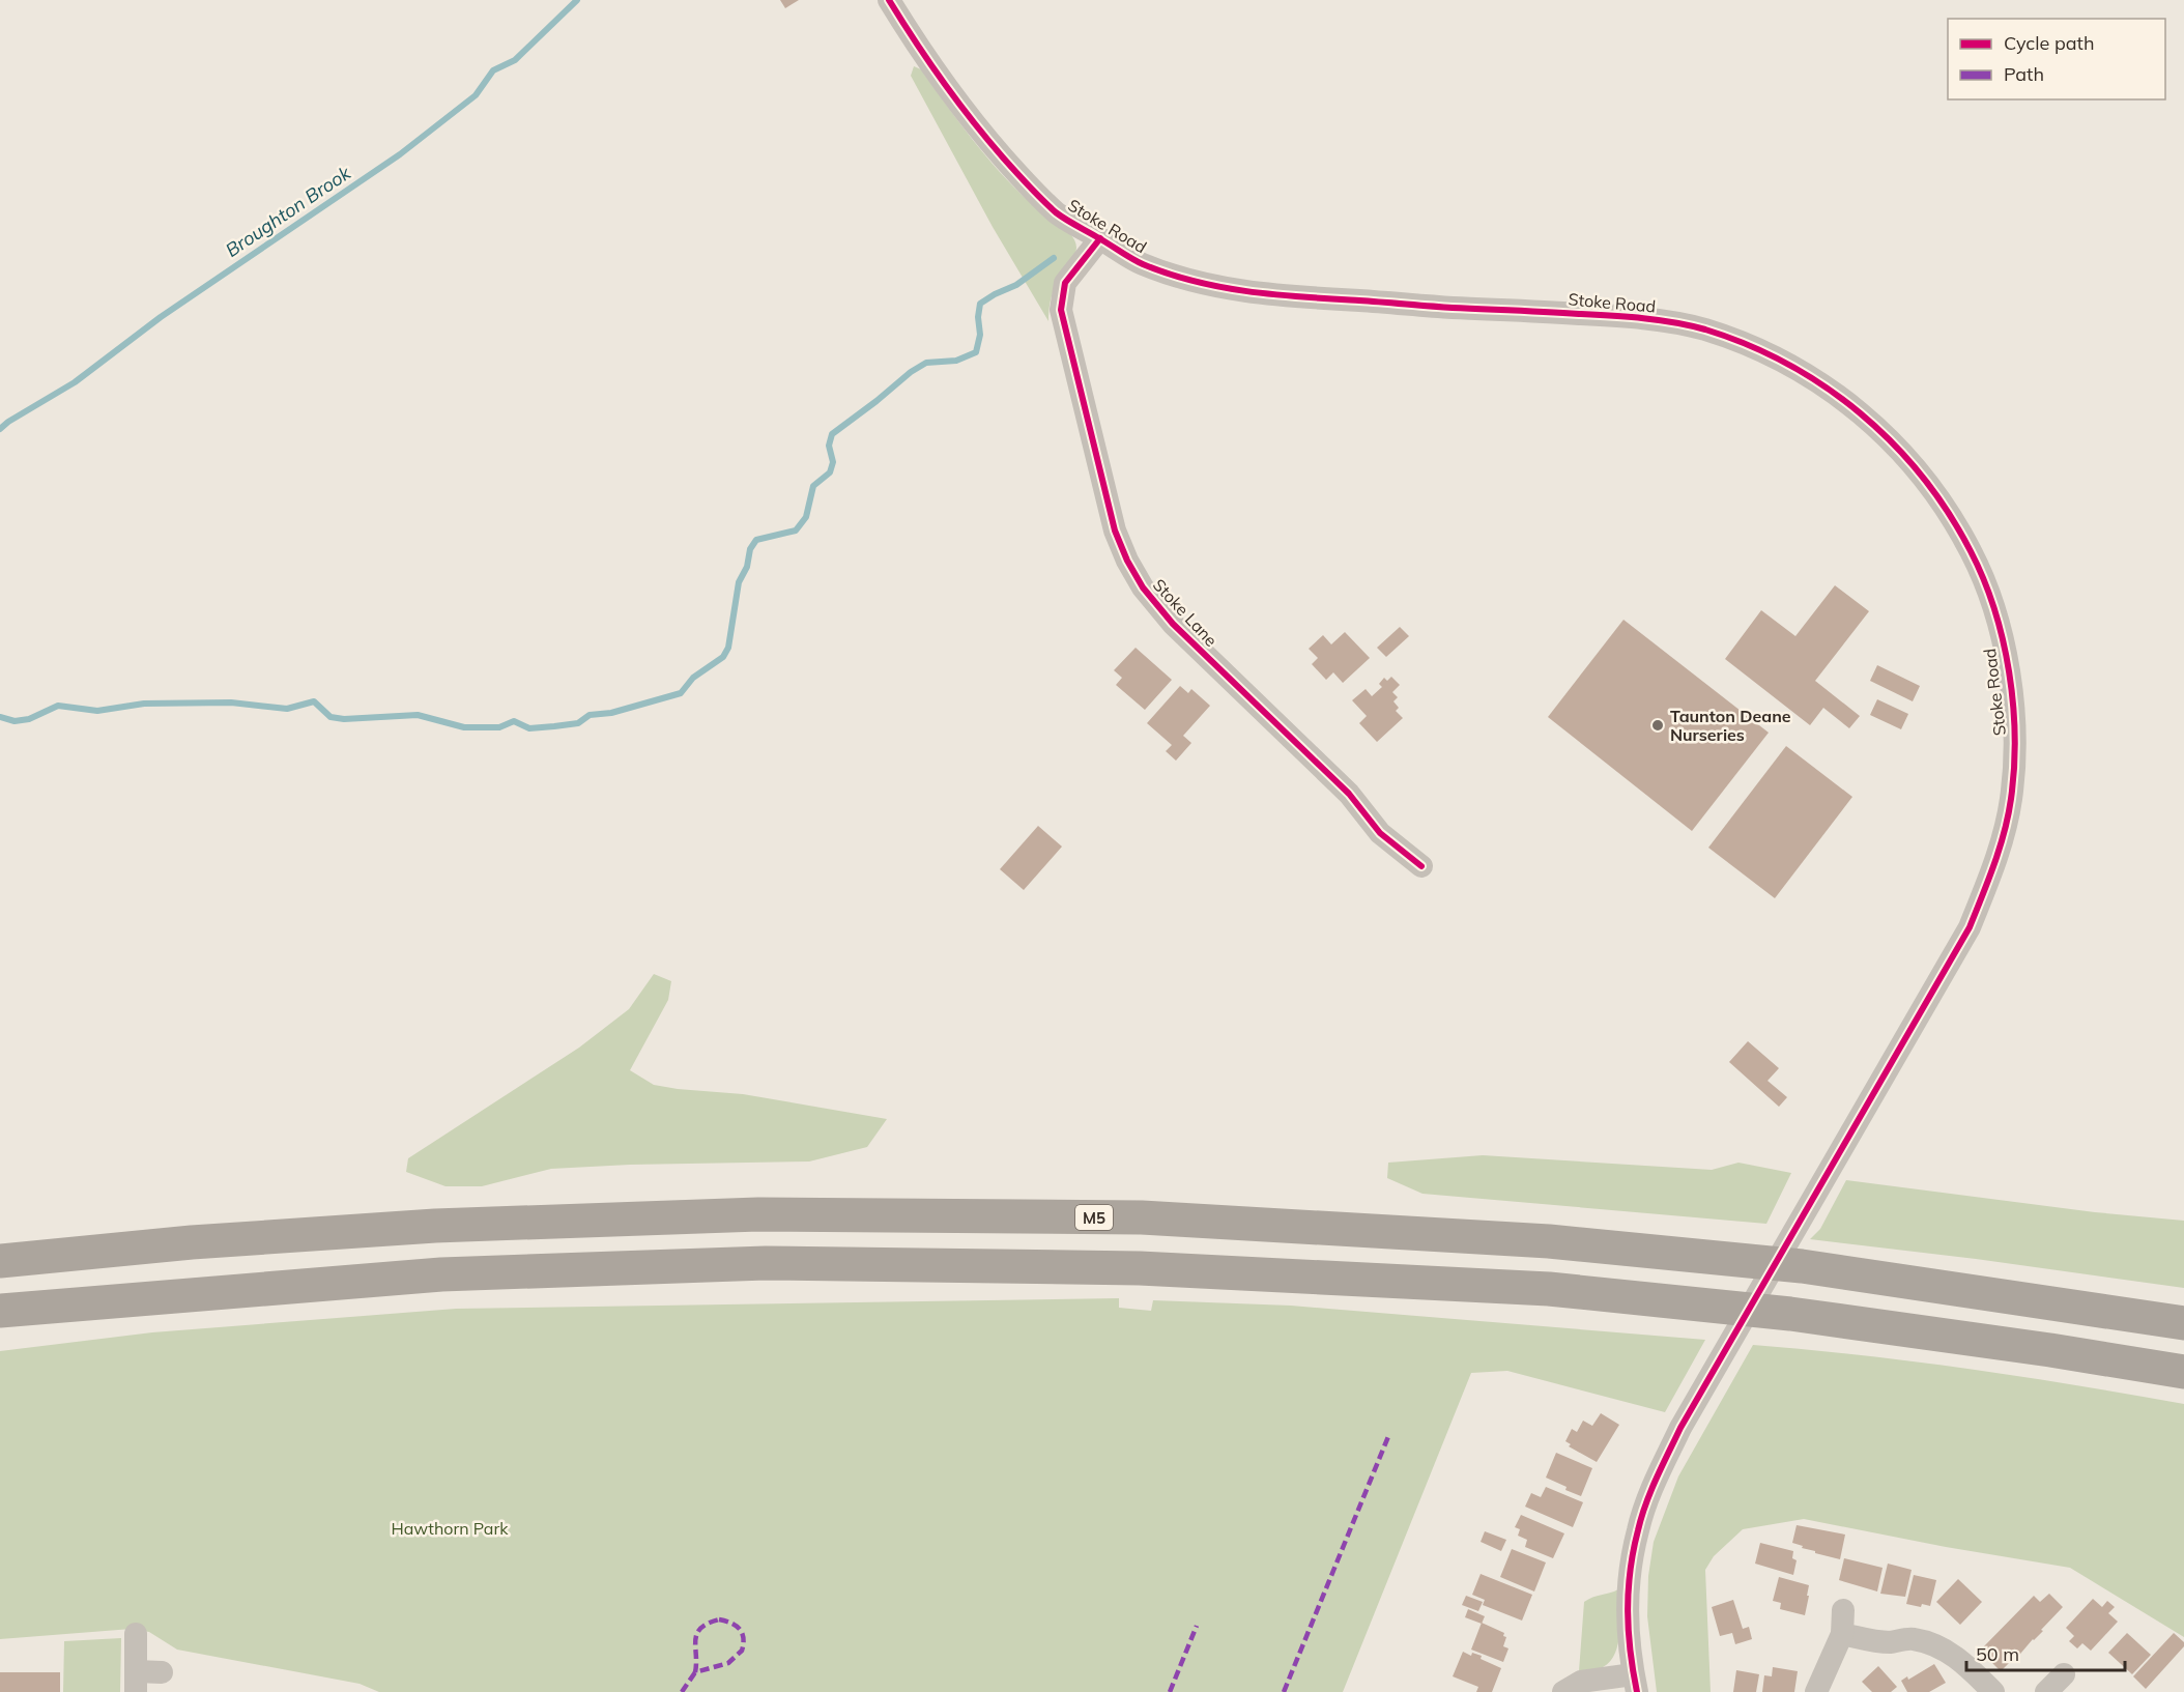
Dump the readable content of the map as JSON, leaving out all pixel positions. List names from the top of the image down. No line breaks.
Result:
{"streets":{"highway":["M5"],"street":["Stoke Road","Stoke Lane"]},"crossings":[["Stoke Road","Stoke Lane"]],"water":["Broughton Brook"],"parks":["Hawthorn Park"],"places":["Taunton Deane Nurseries"],"legend":["Cycle path","Path"],"scale_bar":"50 m"}
